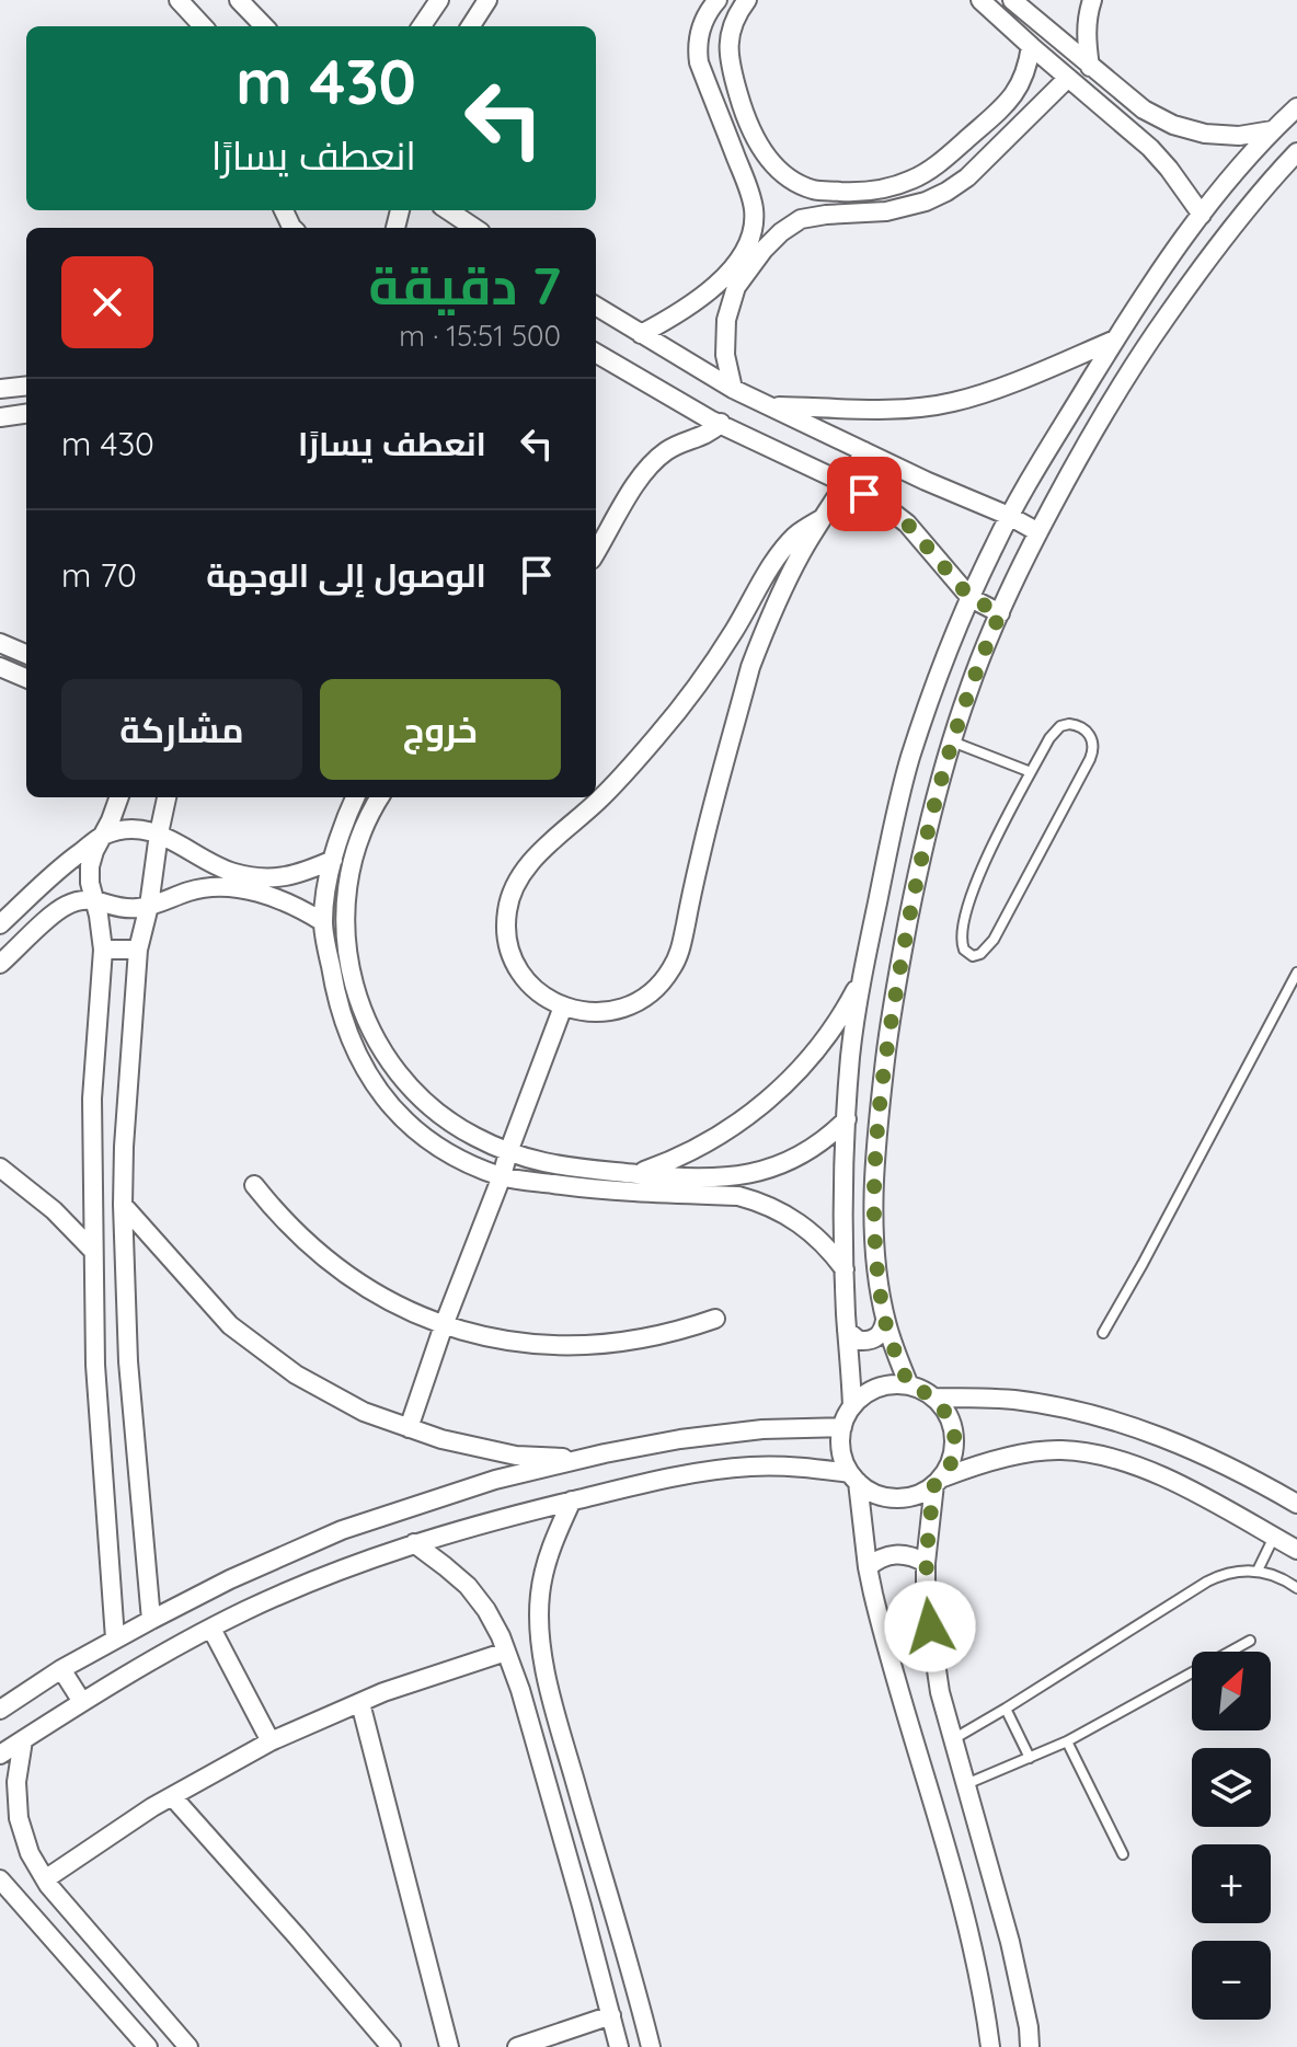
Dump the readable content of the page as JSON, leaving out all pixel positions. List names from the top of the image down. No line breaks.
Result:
{"north":"top right","page":{"turn":["430 m","انعطف يسارًا"],"heading":["7 دقيقة","500 m · 15:51"],"list":[{"name":"انعطف يسارًا","value":"430 m"},{"name":"الوصول إلى الوجهة","value":"70 m"}],"buttons":["خروج","مشاركة"],"map_buttons":["+","−"]}}
